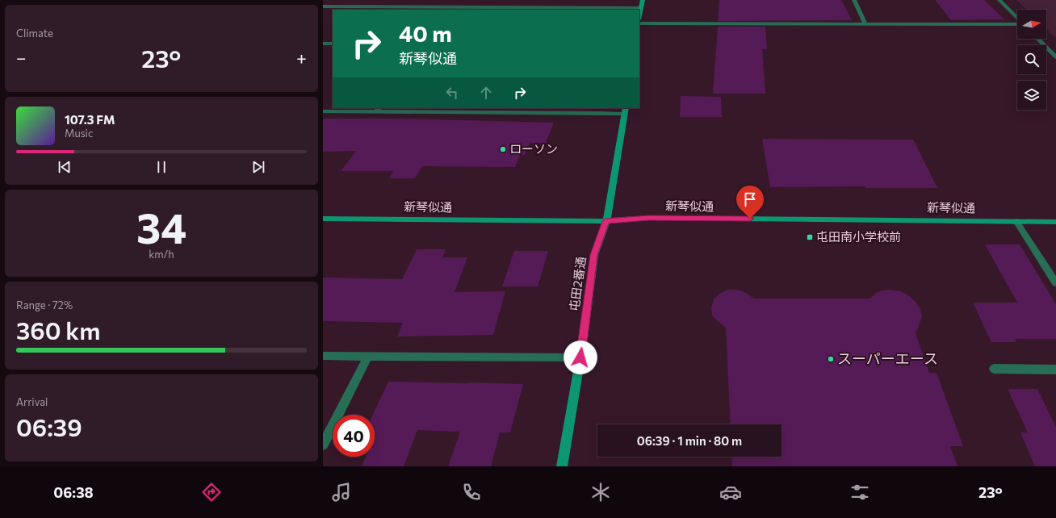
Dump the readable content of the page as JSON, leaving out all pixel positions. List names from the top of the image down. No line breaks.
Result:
{"streets":{"street":["新琴似通","屯田2番通"]},"crossings":[["新琴似通","屯田2番通"]],"places":{"other":["ローソン","スーパーエース"],"transit":["屯田南小学校前"]},"north":"right","page":{"tile":["Climate",["34","km/h"],["Range · 72%","360 km"],["Arrival","06:39"]],"turn":["40 m","新琴似通"],"heat":["−","23°","+"],"song":["107.3 FM","Music"],"limit":"40","trip":"06:39 · 1 min · 80 m","tabs":["06:38","23°"]}}
